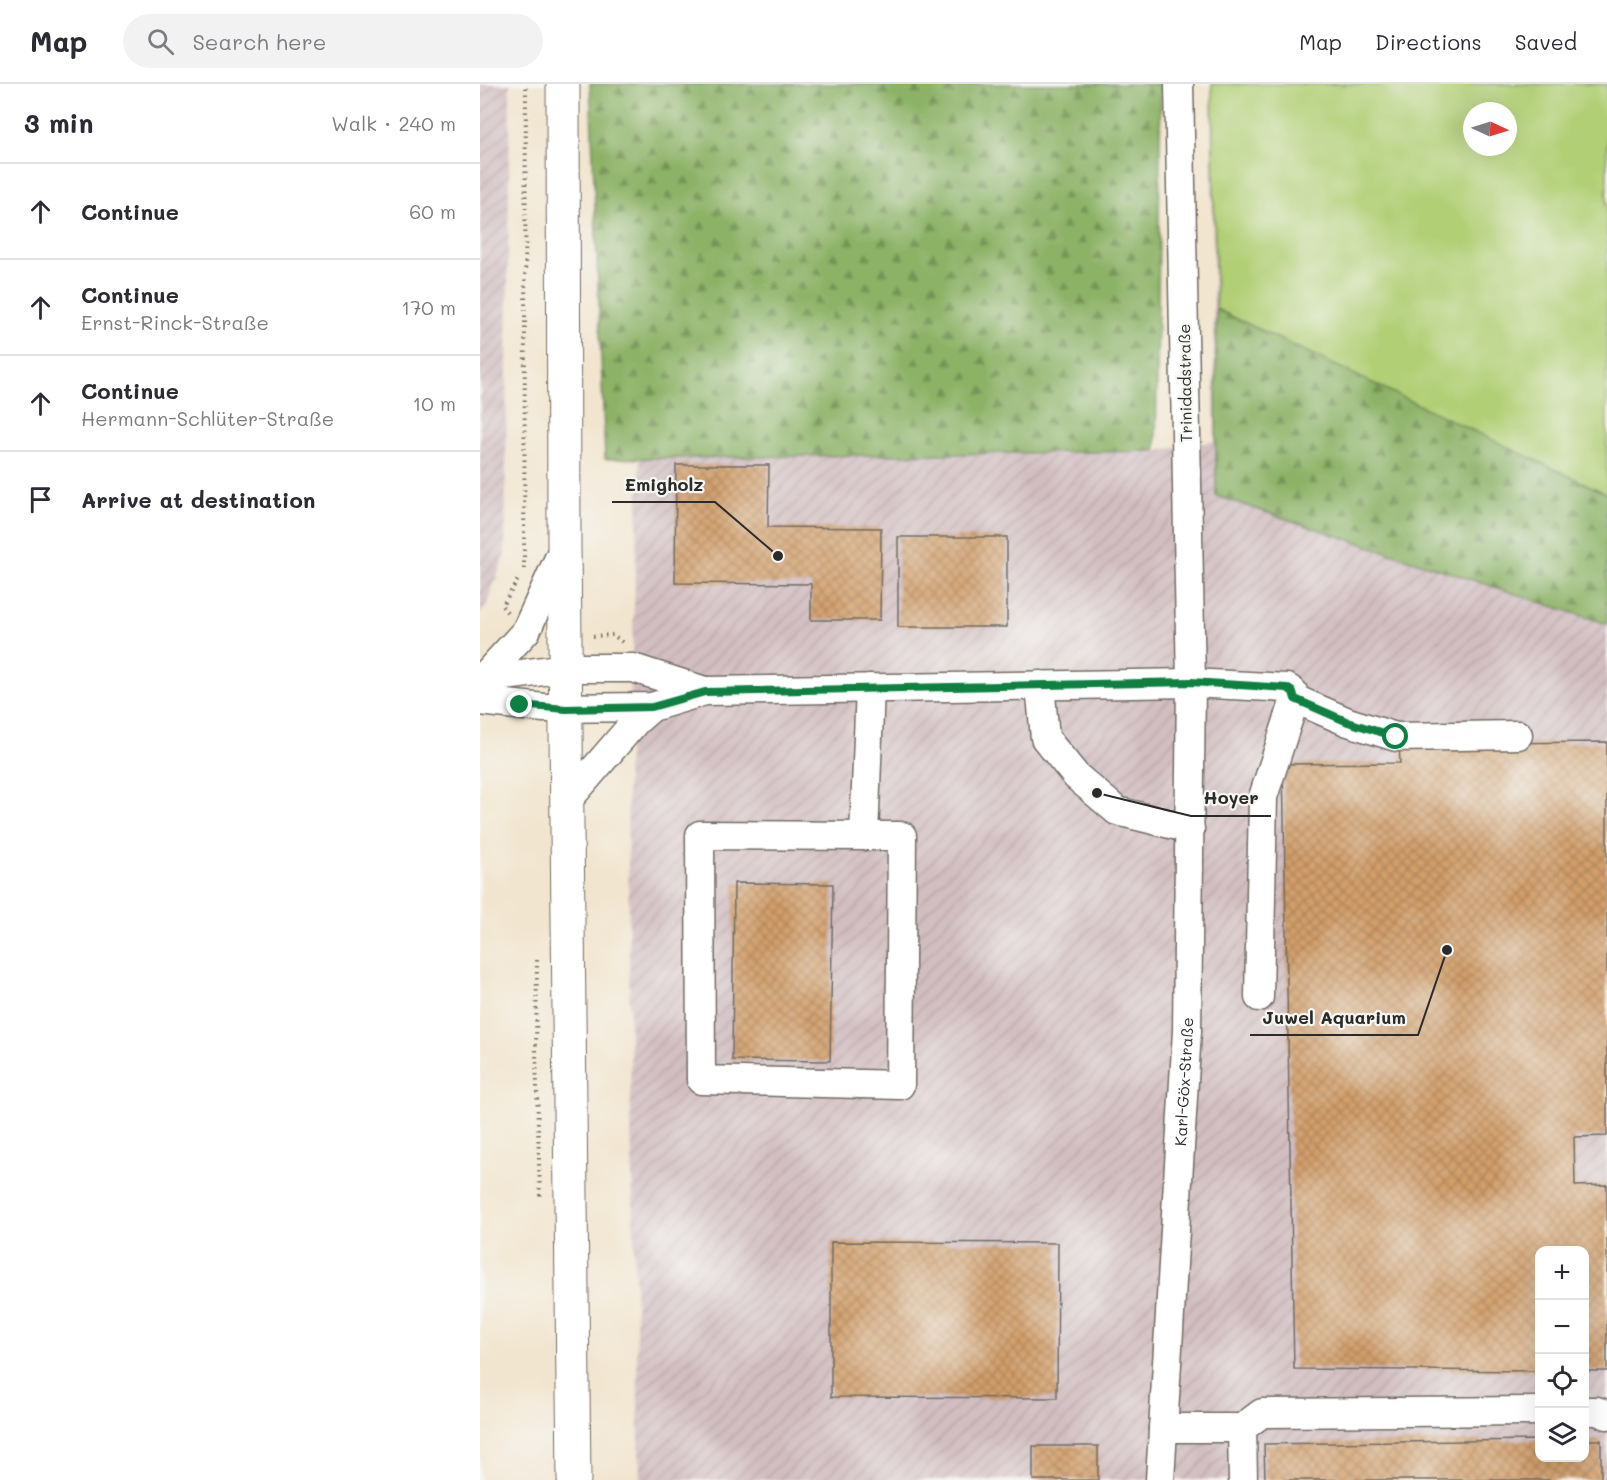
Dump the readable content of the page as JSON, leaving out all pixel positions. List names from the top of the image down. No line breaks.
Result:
{"streets":{"street":["Trinidadstraße","Karl-Göx-Straße"]},"crossings":[["Trinidadstraße","Karl-Göx-Straße"]],"places":["Emigholz","Hoyer","Juwel Aquarium"],"north":"right","page":{"header":"Map","search":"Search here","nav":["Map","Directions","Saved"],"heading":["3 min","Walk · 240 m"],"list":[["Continue","60 m"],["Continue","Ernst-Rinck-Straße","170 m"],["Continue","Hermann-Schlüter-Straße","10 m"],"Arrive at destination"],"map_buttons":["+","−"]}}
